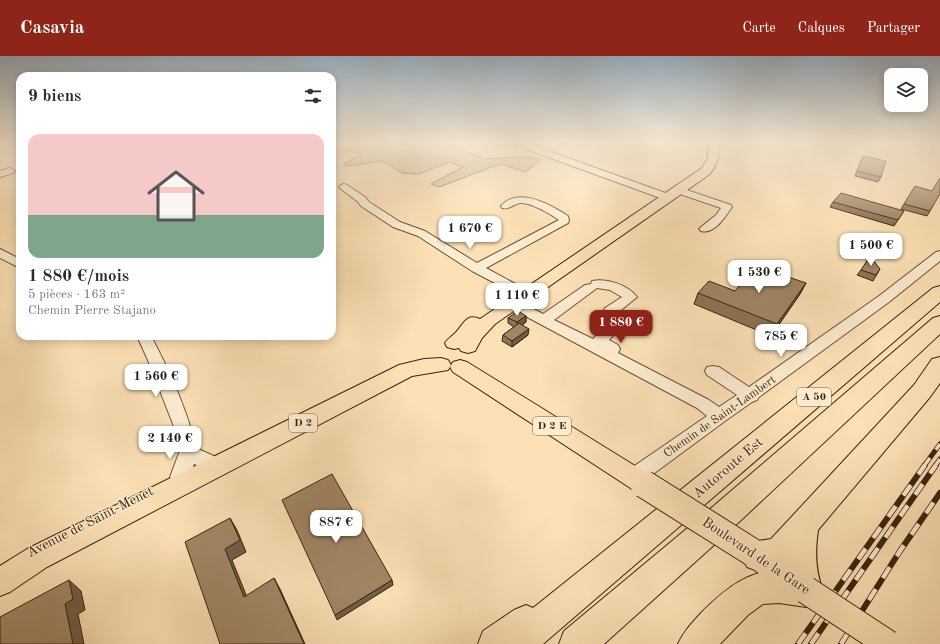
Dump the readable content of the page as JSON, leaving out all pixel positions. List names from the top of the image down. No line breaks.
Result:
{"streets":{"highway":["A 50","Autoroute Est"],"main road":["D 2","D 2 E","Avenue de Saint-Menet","Boulevard de la Gare"],"street":["Chemin de Saint-Lambert"]},"crossings":[["Chemin de Saint-Lambert","Boulevard de la Gare"],["D 2","Avenue de Saint-Menet"],["D 2","Boulevard de la Gare"]],"page":{"header":"Casavia","nav":["Carte","Calques","Partager"],"heading":"9 biens","list":[{"name":"1 880 €/mois","note":"5 pièces · 163 m² · Chemin Pierre Stajano"}],"price":["1 670 €","1 500 €","1 530 €","1 110 €","1 880 €","785 €","1 560 €","2 140 €","887 €"]}}
